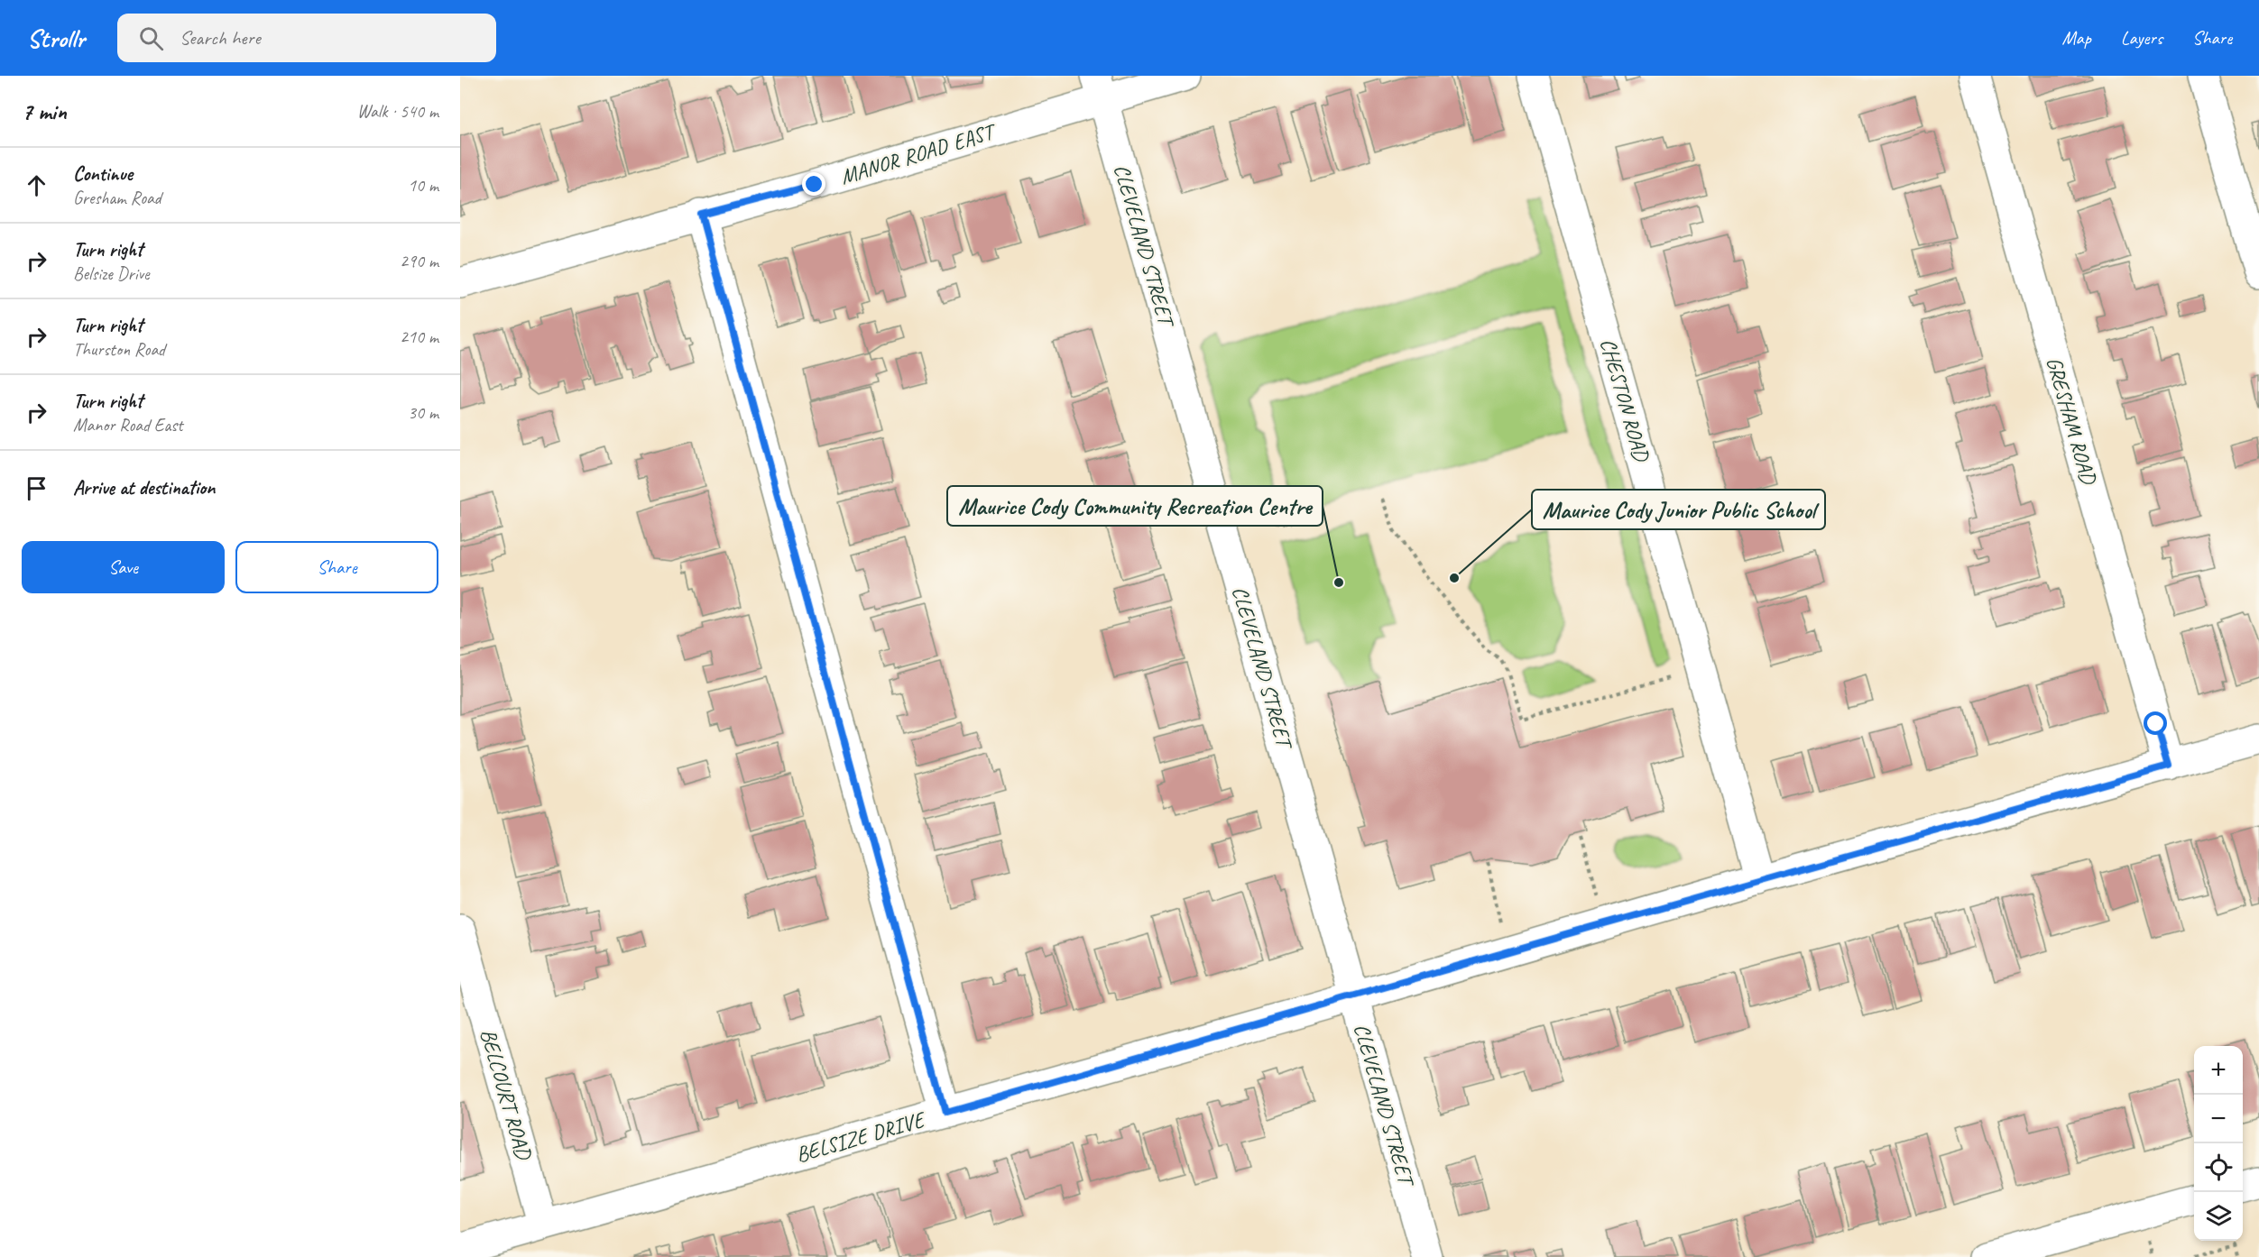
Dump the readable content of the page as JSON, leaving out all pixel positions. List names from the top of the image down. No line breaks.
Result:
{"streets":{"street":["MANOR ROAD EAST","CLEVELAND STREET","CHESTON ROAD","GRESHAM ROAD","BELCOURT ROAD","BELSIZE DRIVE"]},"crossings":[["MANOR ROAD EAST","CLEVELAND STREET"],["CLEVELAND STREET","BELSIZE DRIVE"],["CHESTON ROAD","BELSIZE DRIVE"],["GRESHAM ROAD","BELSIZE DRIVE"],["BELCOURT ROAD","BELSIZE DRIVE"]],"places":["Maurice Cody Junior Public School","Maurice Cody Community Recreation Centre"],"page":{"header":"Strollr","search":"Search here","nav":["Map","Layers","Share"],"heading":["7 min","Walk · 540 m"],"list":[["Continue","Gresham Road","10 m"],["Turn right","Belsize Drive","290 m"],["Turn right","Thurston Road","210 m"],["Turn right","Manor Road East","30 m"],"Arrive at destination"],"buttons":["Save","Share"],"map_buttons":["+","−"]}}
